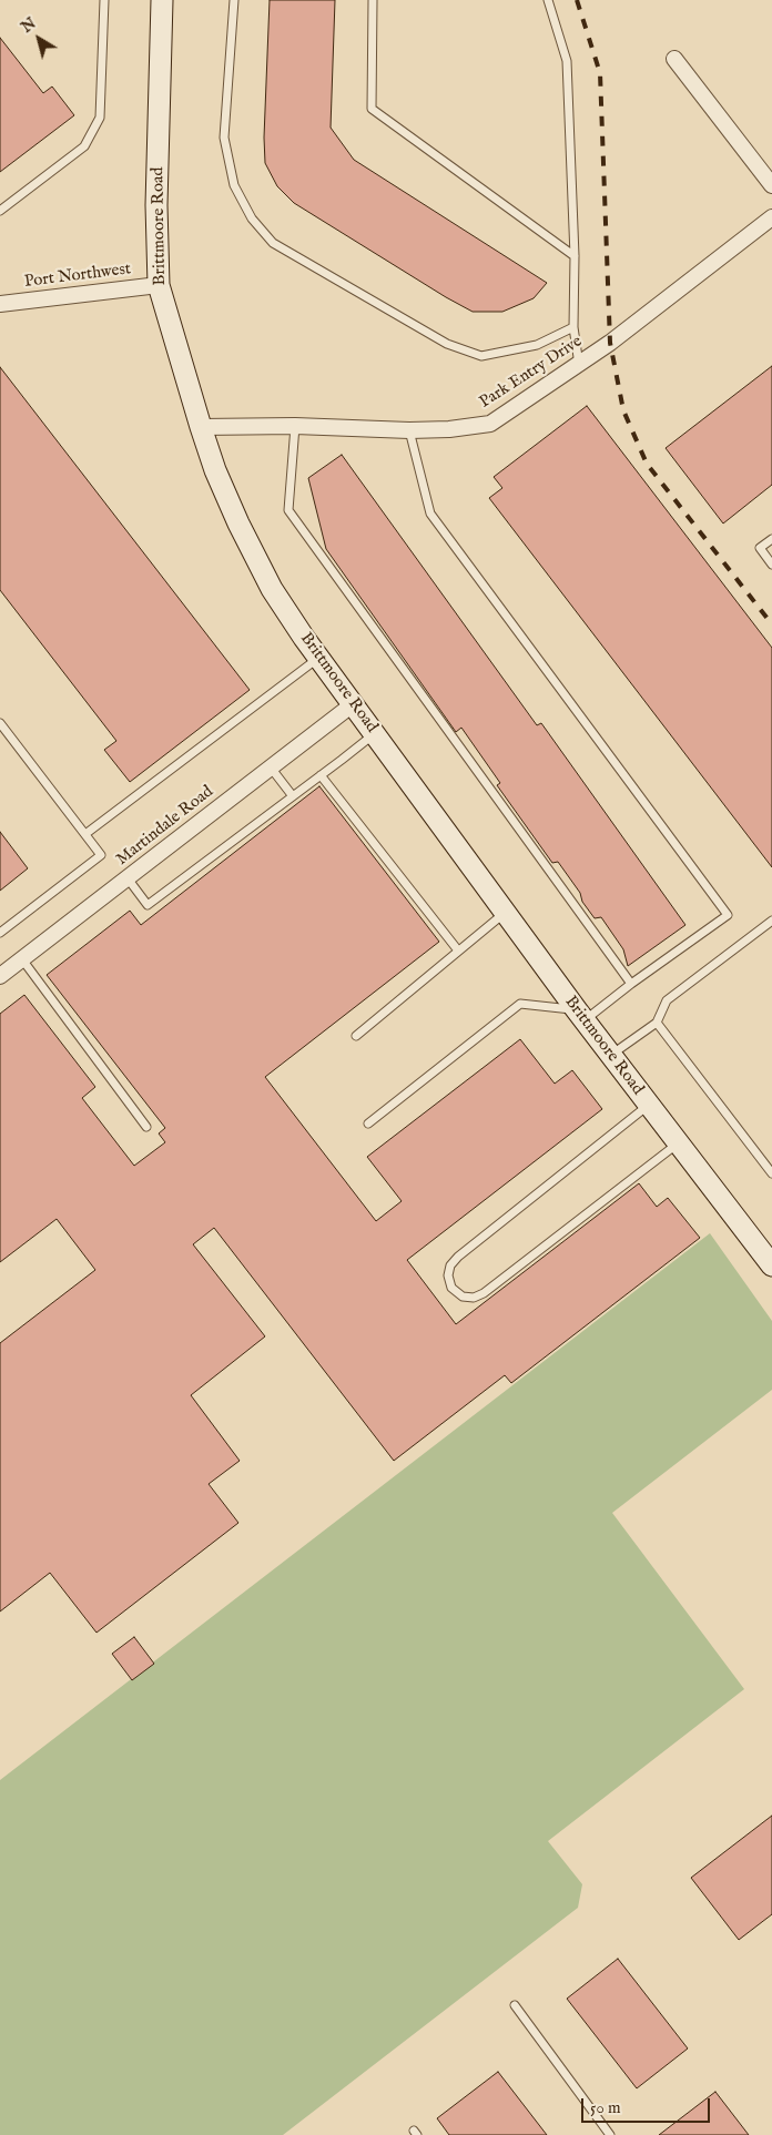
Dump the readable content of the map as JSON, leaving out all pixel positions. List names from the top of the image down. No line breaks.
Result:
{"streets":{"main road":["Brittmoore Road"],"street":["Port Northwest","Park Entry Drive","Martindale Road"]},"crossings":[["Brittmoore Road","Port Northwest"],["Brittmoore Road","Park Entry Drive"],["Brittmoore Road","Martindale Road"]],"scale_bar":"50 m","north":"top left"}
